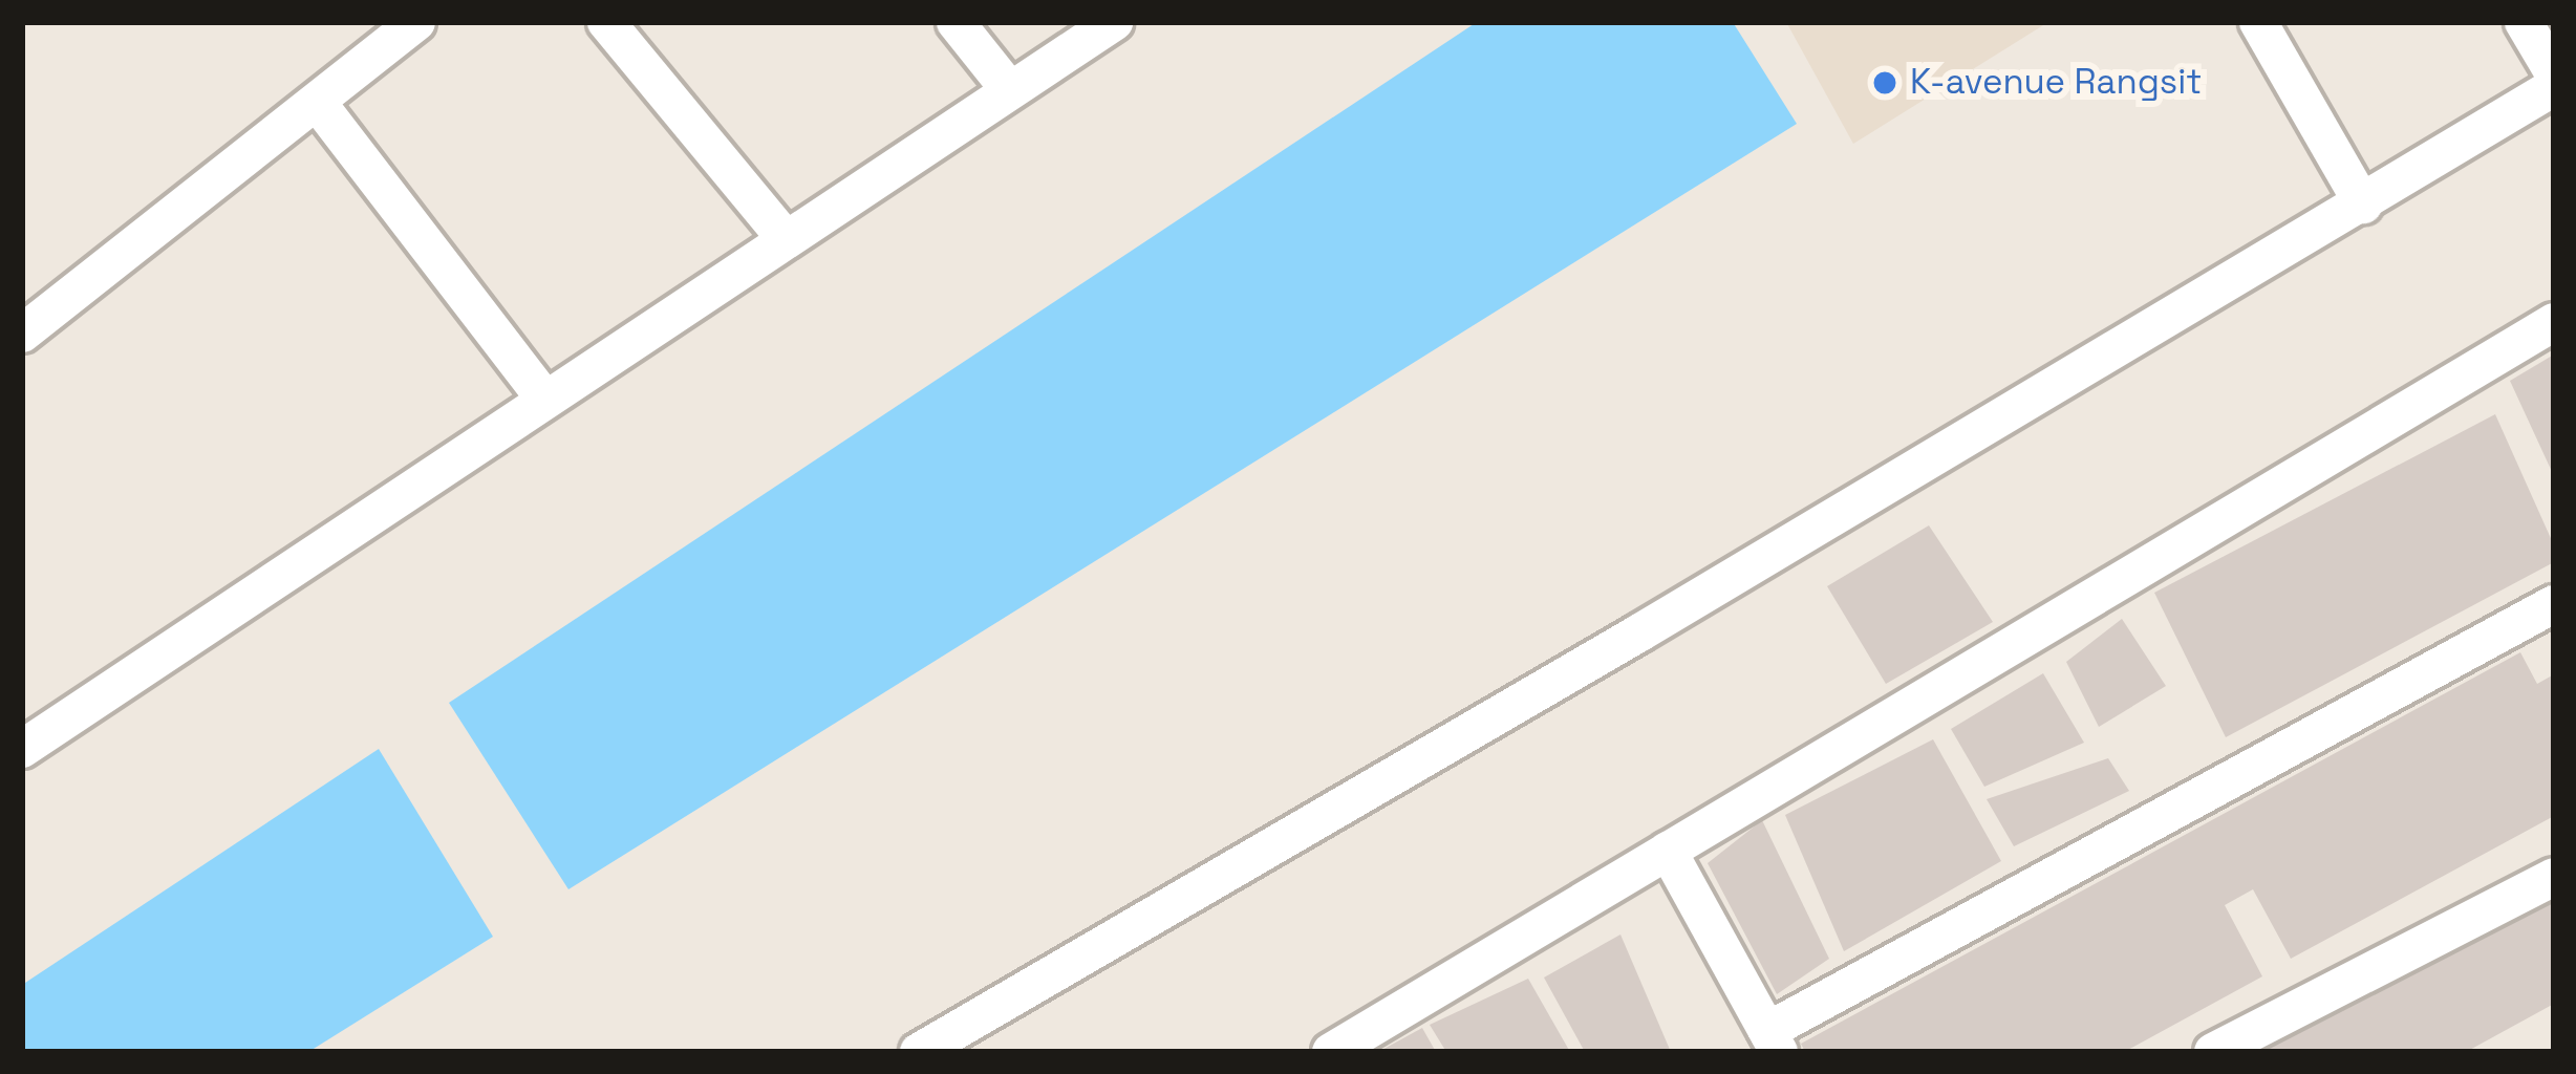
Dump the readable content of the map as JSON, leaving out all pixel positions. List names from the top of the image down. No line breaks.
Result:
{"places":["K-avenue Rangsit"]}
